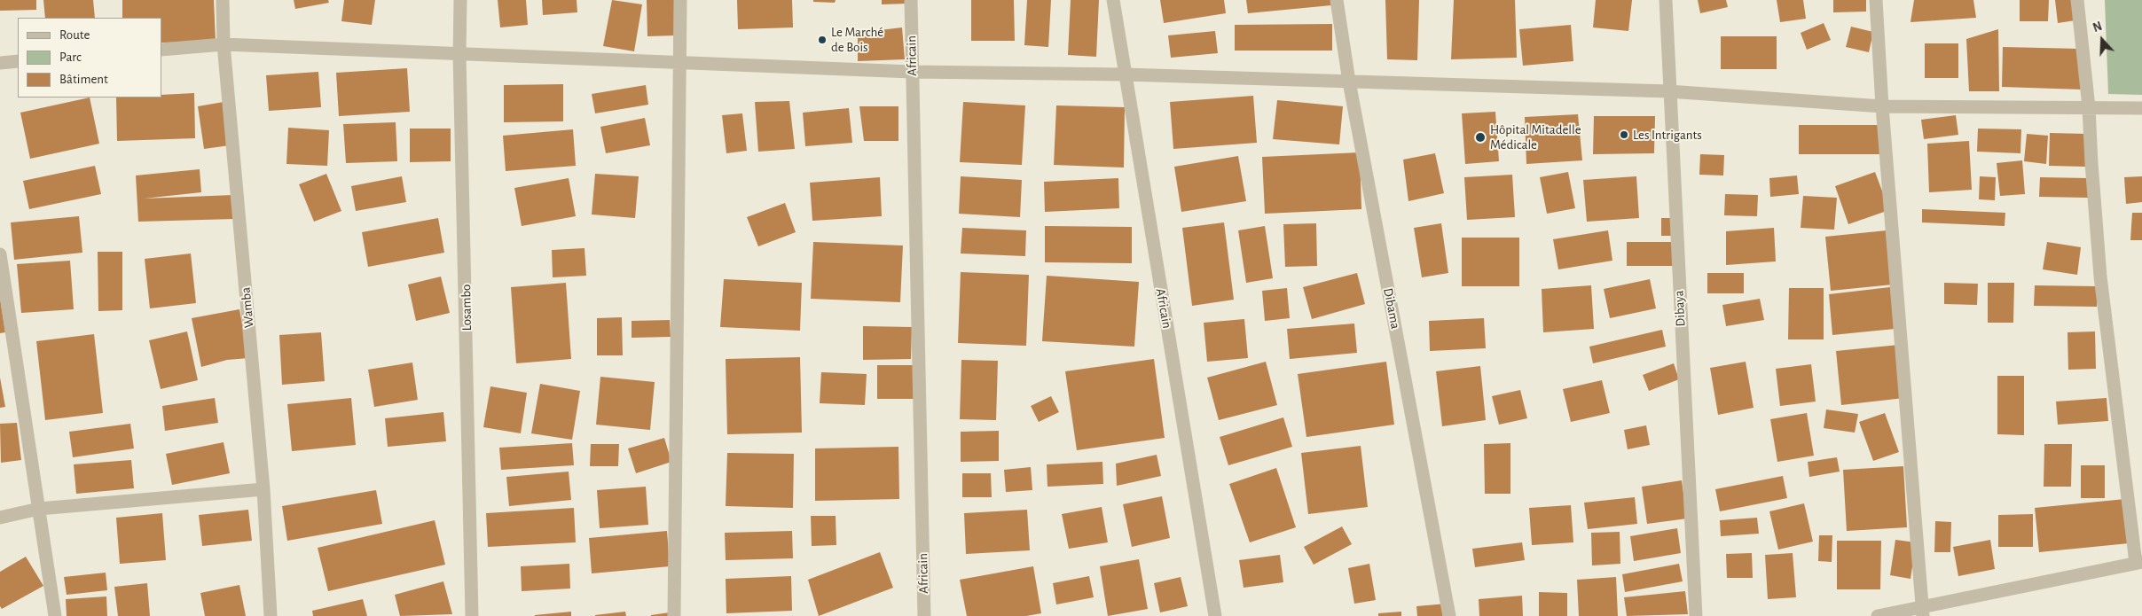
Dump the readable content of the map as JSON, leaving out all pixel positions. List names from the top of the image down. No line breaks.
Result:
{"streets":{"street":["Africain","Wamba","Losambo","Dibama","Dibaya"]},"places":["Le Marché de Bois","Les Intrigants","Hôpital Mitadelle Médicale"],"legend":["Route","Parc","Bâtiment"],"north":"top"}
